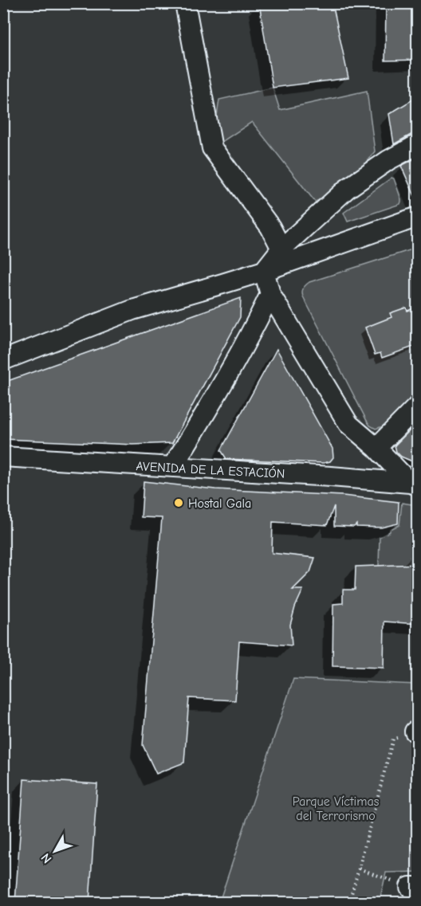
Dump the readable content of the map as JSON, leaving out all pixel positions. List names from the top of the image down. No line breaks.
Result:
{"streets":{"street":["AVENIDA DE LA ESTACIÓN"]},"parks":["Parque Víctimas del Terrorismo"],"places":["Hostal Gala"],"north":"bottom left"}
